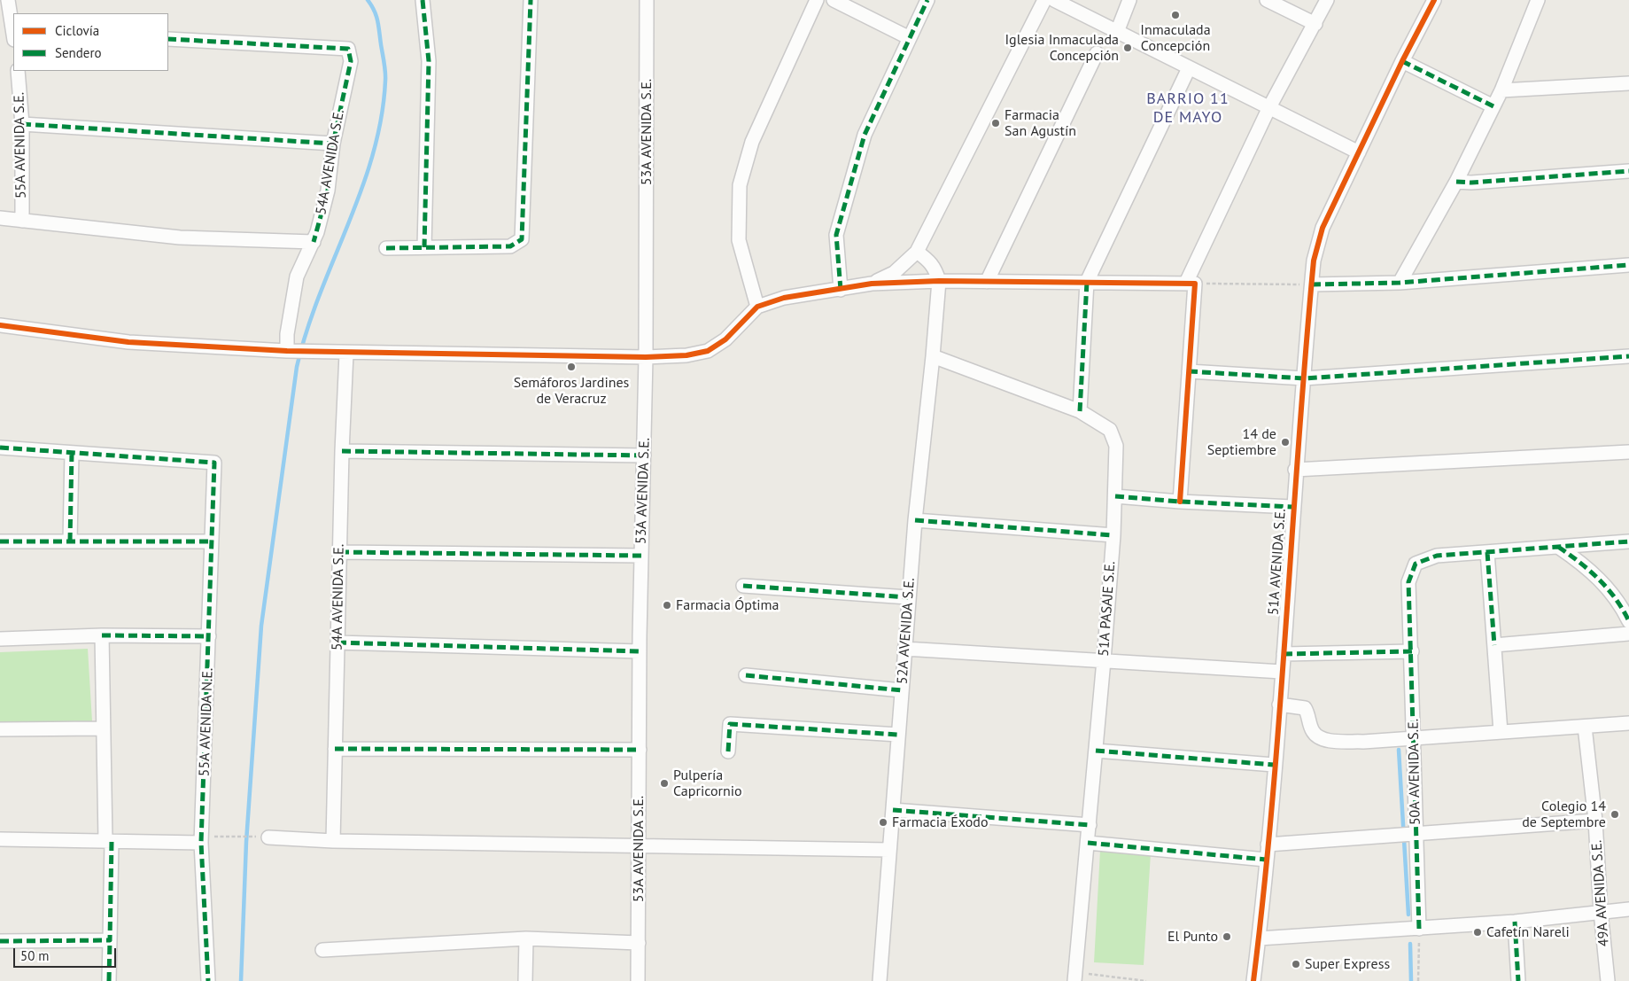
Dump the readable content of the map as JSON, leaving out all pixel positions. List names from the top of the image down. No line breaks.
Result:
{"streets":{"street":["53A AVENIDA S.E.","55A AVENIDA S.E.","54A AVENIDA S.E.","51A AVENIDA S.E.","51A PASAJE S.E.","52A AVENIDA S.E.","55A AVENIDA N.E.","50A AVENIDA S.E.","49A AVENIDA S.E."]},"crossings":[["51A PASAJE S.E.","52A AVENIDA S.E."]],"districts":["BARRIO 11 DE MAYO"],"places":["Inmaculada Concepción","Iglesia Inmaculada Concepción","Farmacia San Agustín","Semáforos Jardines de Veracruz","14 de Septiembre","Farmacia Óptima","Pulpería Capricornio","Colegio 14 de Septembre","Farmacia Éxodo","Cafetín Nareli","El Punto","Super Express"],"legend":["Ciclovía","Sendero"],"scale_bar":"50 m"}
